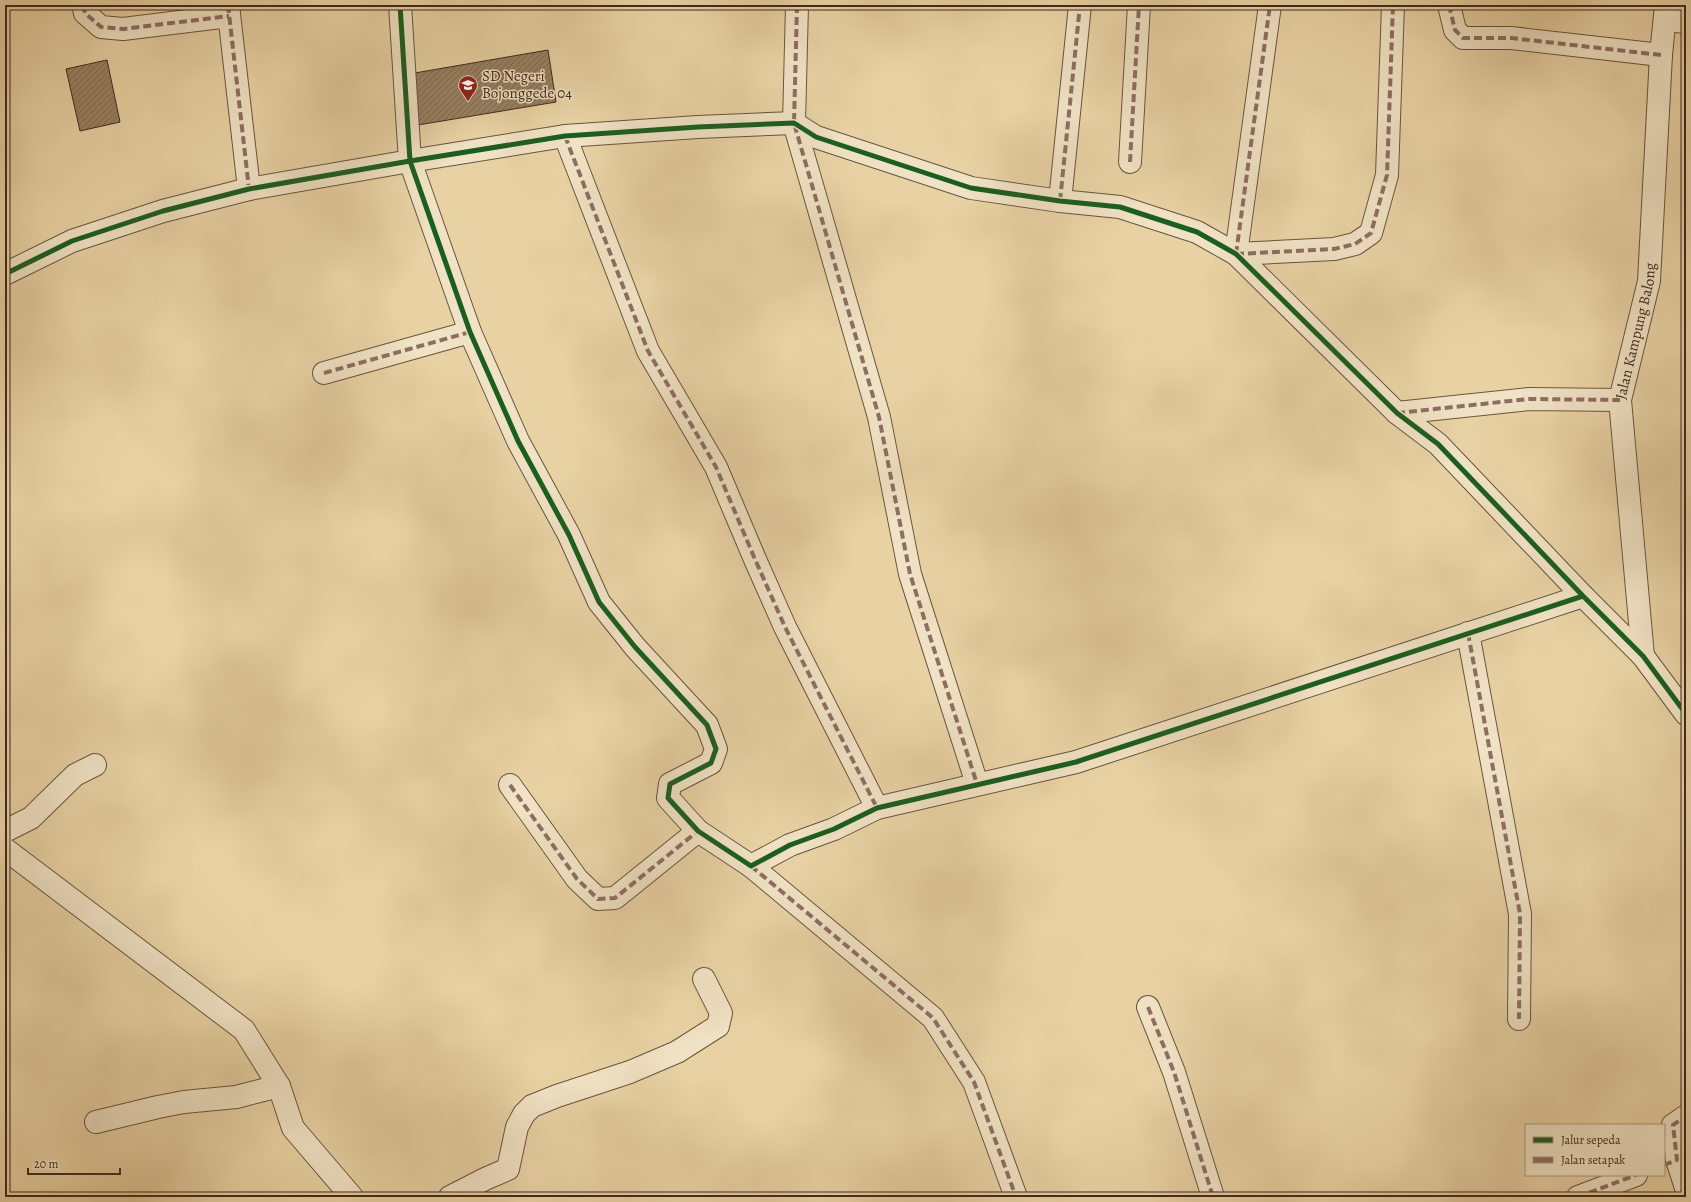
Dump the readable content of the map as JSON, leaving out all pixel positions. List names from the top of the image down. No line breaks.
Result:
{"streets":{"street":["Jalan Kampung Balong"]},"places":{"school or university":["SD Negeri Bojonggede 04"]},"legend":["Jalur sepeda","Jalan setapak"],"scale_bar":"20 m"}
